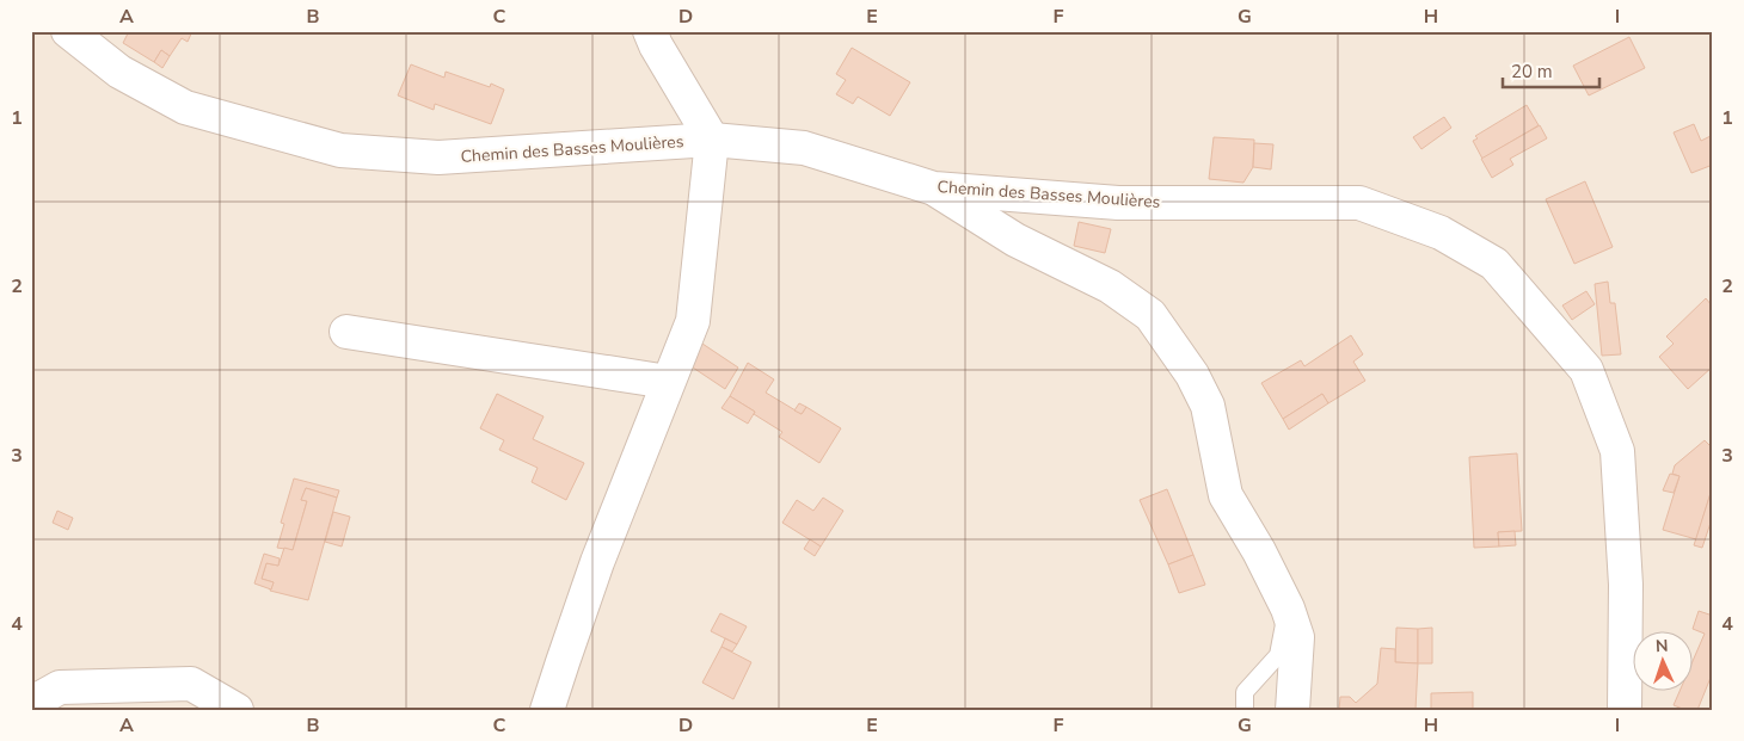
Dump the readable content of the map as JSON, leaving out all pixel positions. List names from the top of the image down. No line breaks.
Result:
{"streets":{"street":["Chemin des Basses Moulières"]},"scale_bar":"20 m","north":"top","grid":{"columns":["A","B","C","D","E","F","G","H","I"],"rows":["1","2","3","4"]}}
